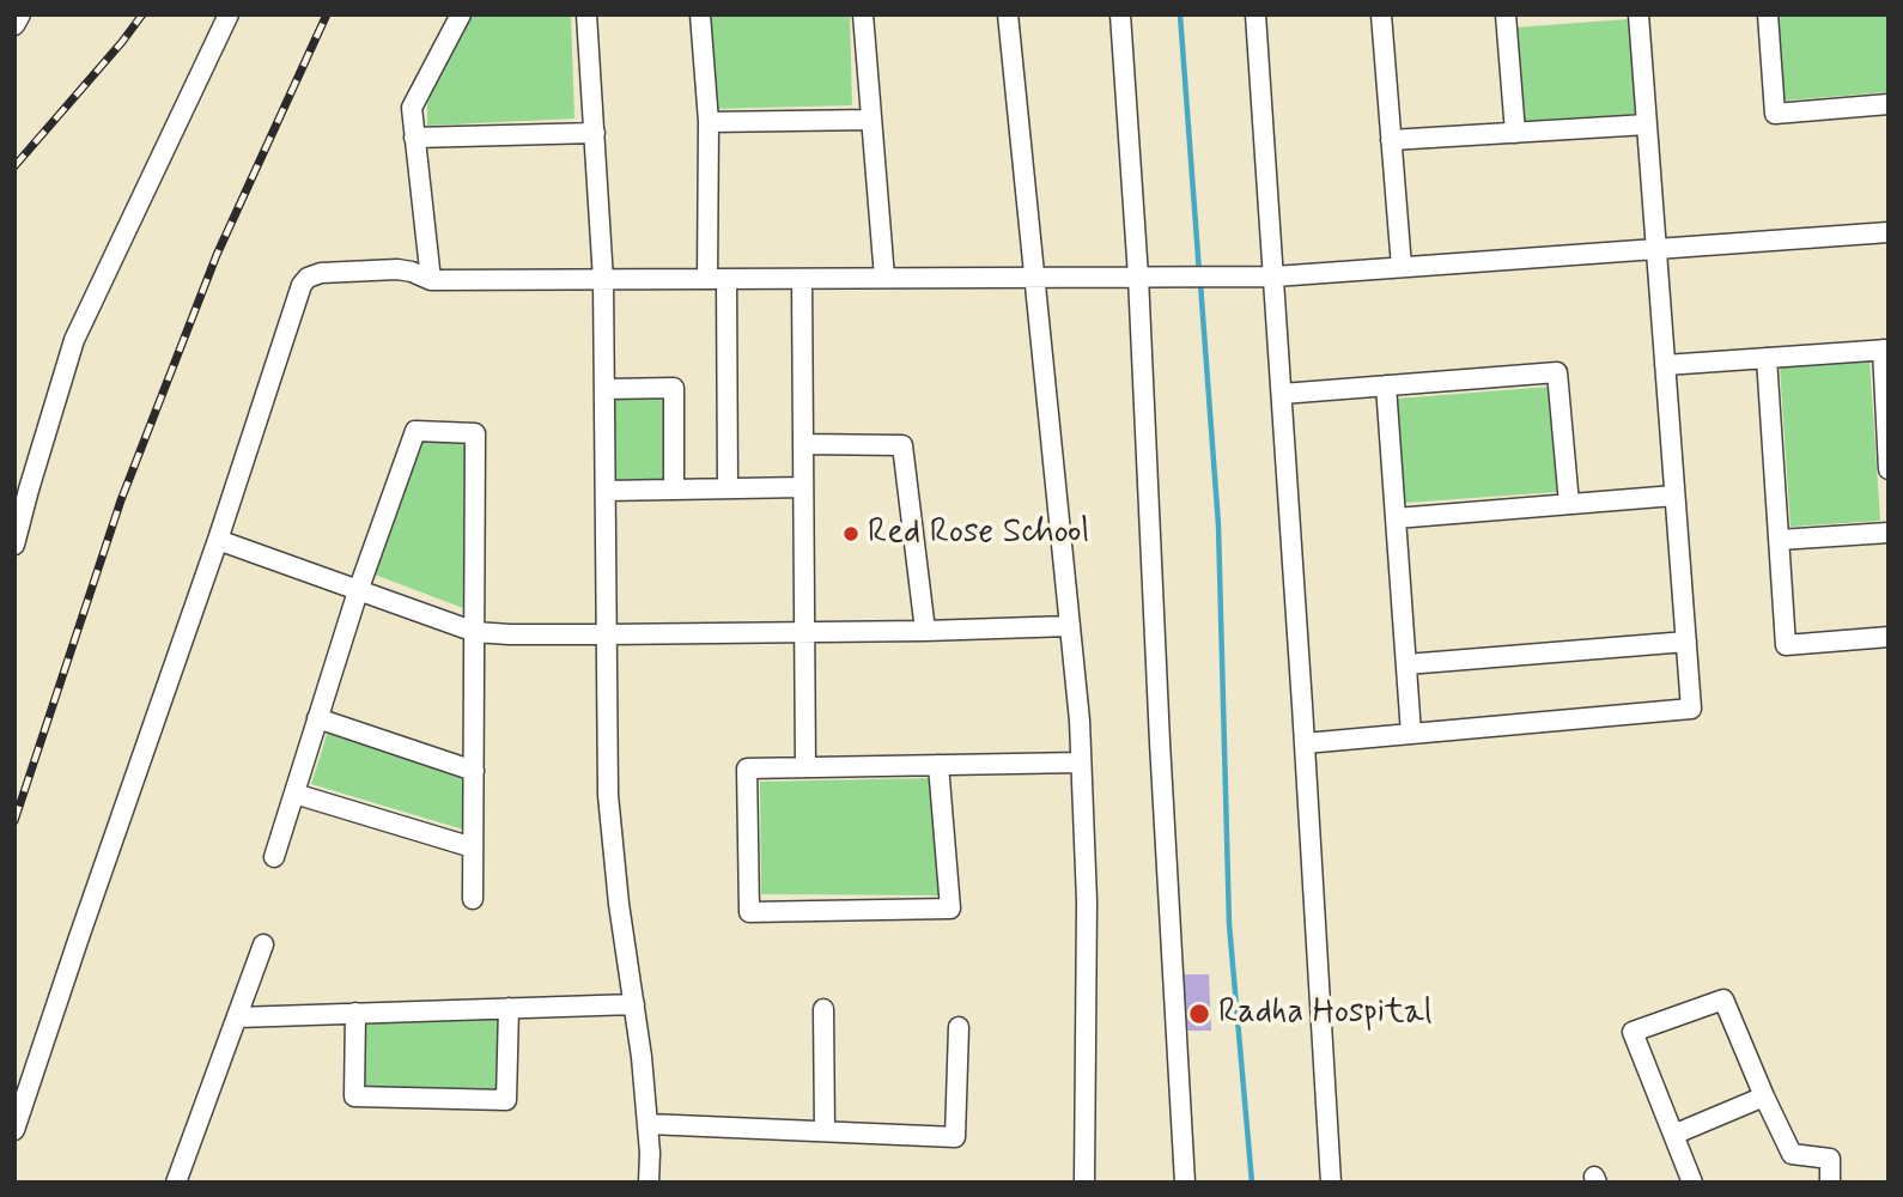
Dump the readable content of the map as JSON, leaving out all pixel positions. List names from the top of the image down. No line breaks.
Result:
{"places":["Red Rose School","Radha Hospital"]}
